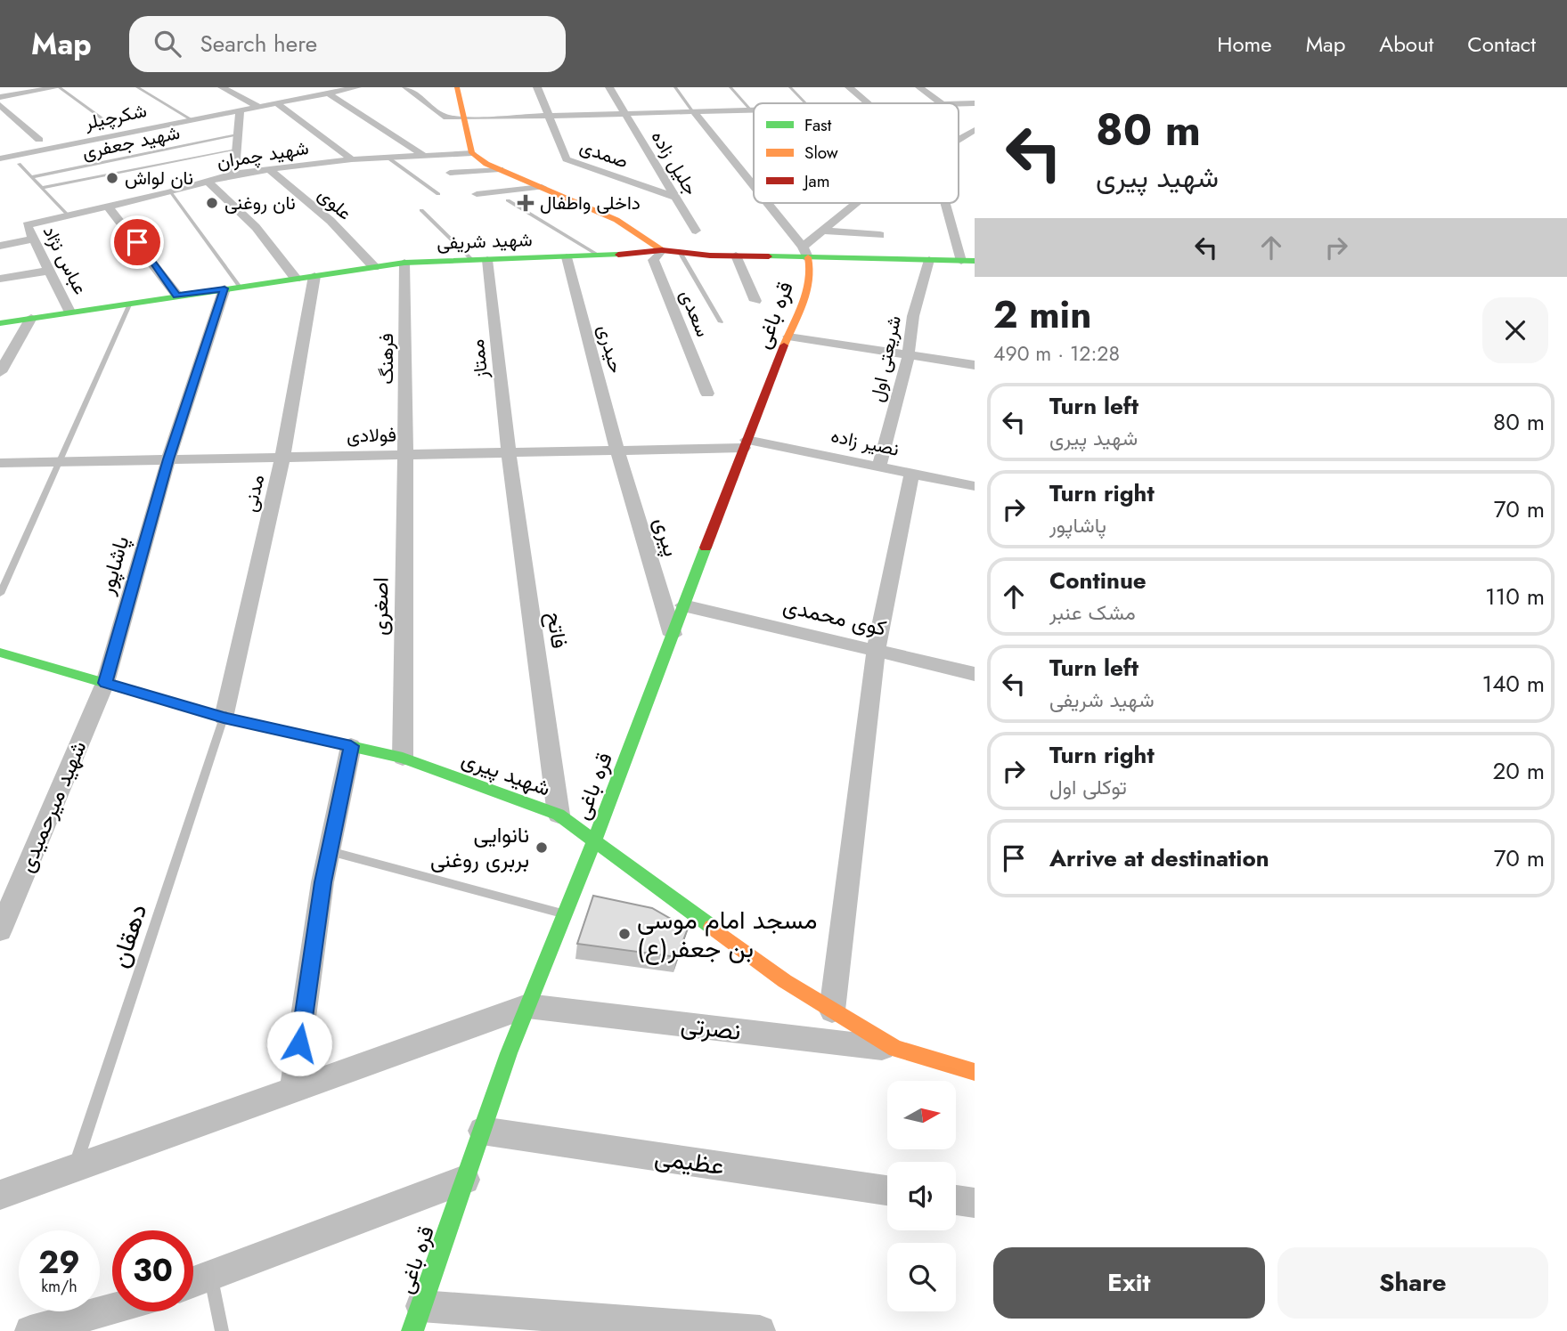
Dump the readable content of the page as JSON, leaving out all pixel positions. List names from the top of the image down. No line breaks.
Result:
{"streets":{"main road":["شهید شریفى","قره باغی","شهید پیری"],"street":["شکرچیلر","صمدی","شهید چمران","جلیل زاده","علوی","عباس نژاد","سعدی","حیدری","فرهنگ","ممتاز","شریعتی اول","فولادی","نصیر زاده","مدنی","پیری","پاشاپور","اصغری","کوی محمدی","فاتح","شهید میرحمیدی","نصرتی","عظیمی"],"lane":["شهید جعفری","دهقان"]},"crossings":[["صمدی","جلیل زاده"],["شهید چمران","علوی"],["شهید چمران","عباس نژاد"],["علوی","شهید شریفى"],["شهید شریفى","عباس نژاد"],["شهید شریفى","سعدی"],["شهید شریفى","قره باغی"],["شهید شریفى","حیدری"],["شهید شریفى","فرهنگ"],["شهید شریفى","ممتاز"],["شهید شریفى","شریعتی اول"],["شهید شریفى","مدنی"],["قره باغی","فولادی"],["قره باغی","نصیر زاده"],["قره باغی","پیری"],["قره باغی","کوی محمدی"],["قره باغی","شهید پیری"],["قره باغی","نصرتی"],["قره باغی","عظیمی"],["حیدری","فولادی"],["حیدری","پیری"],["فرهنگ","فولادی"],["فرهنگ","اصغری"],["ممتاز","فولادی"],["ممتاز","فاتح"],["شریعتی اول","نصیر زاده"],["فولادی","نصیر زاده"],["فولادی","مدنی"],["فولادی","پیری"],["فولادی","پاشاپور"],["فولادی","اصغری"],["فولادی","فاتح"],["مدنی","شهید پیری"],["مدنی","دهقان"],["پاشاپور","شهید پیری"],["پاشاپور","شهید میرحمیدی"],["اصغری","شهید پیری"],["فاتح","شهید پیری"],["شهید پیری","شهید میرحمیدی"],["شهید پیری","دهقان"],["شهید پیری","نصرتی"]],"places":{"other":["نان لواش","نان روغنی","نانوایی بربری روغنی","مسجد امام موسی بن جعفر(ع)"],"health":["داخلی واطفال"]},"legend":["Fast","Slow","Jam"],"north":"right","page":{"header":"Map","search":"Search here","nav":["Home","Map","About","Contact"],"turn":["80 m","شهید پیری"],"heading":["2 min","490 m · 12:28"],"list":[{"name":"Turn left","note":"شهید پیری","value":"80 m"},{"name":"Turn right","note":"پاشاپور","value":"70 m"},{"name":"Continue","note":"مشک عنبر","value":"110 m"},{"name":"Turn left","note":"شهید شریفى","value":"140 m"},{"name":"Turn right","note":"توکلی اول","value":"20 m"},{"name":"Arrive at destination","value":"70 m"}],"speed":"29 km/h","limit":"30","buttons":["Exit","Share"]}}
